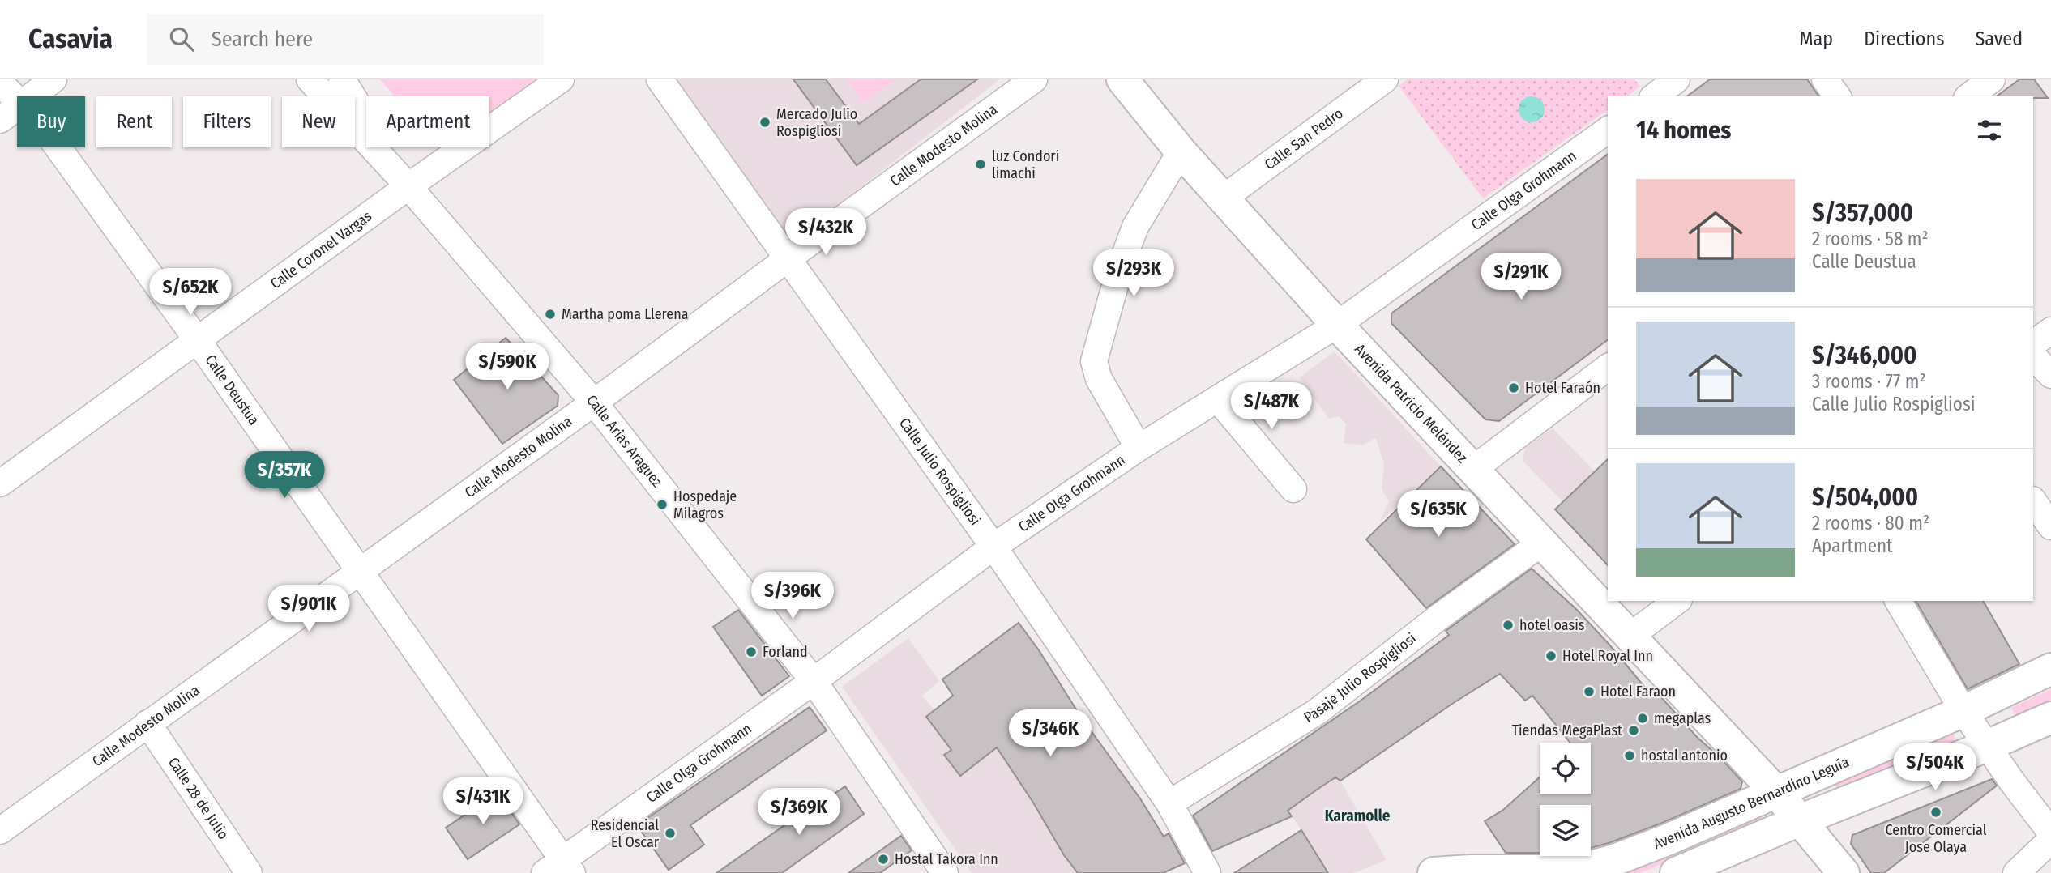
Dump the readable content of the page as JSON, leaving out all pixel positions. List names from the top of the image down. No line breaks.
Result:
{"streets":{"street":["Calle San Pedro","Calle Modesto Molina","Calle Olga Grohmann","Calle Coronel Vargas","Calle Deustua","Avenida Patricio Meléndez","Calle Arias Araguez","Calle Julio Rospigliosi","Pasaje Julio Rospigliosi","Calle 28 de Julio","Avenida Augusto Bernardino Leguía"]},"crossings":[["Calle San Pedro","Avenida Patricio Meléndez"],["Calle Modesto Molina","Calle Deustua"],["Calle Modesto Molina","Calle Arias Araguez"],["Calle Modesto Molina","Calle Julio Rospigliosi"],["Calle Modesto Molina","Calle 28 de Julio"],["Calle Olga Grohmann","Calle Deustua"],["Calle Olga Grohmann","Avenida Patricio Meléndez"],["Calle Olga Grohmann","Calle Arias Araguez"],["Calle Olga Grohmann","Calle Julio Rospigliosi"],["Calle Coronel Vargas","Calle Deustua"],["Calle Coronel Vargas","Calle Arias Araguez"],["Avenida Patricio Meléndez","Pasaje Julio Rospigliosi"],["Avenida Patricio Meléndez","Avenida Augusto Bernardino Leguía"],["Calle Julio Rospigliosi","Pasaje Julio Rospigliosi"]],"districts":["Karamolle"],"places":["Mercado Julio Rospigliosi","luz Condori limachi","Martha poma Llerena","Hotel Faraón","Hospedaje Milagros","hotel oasis","Forland","Hotel Royal Inn","Hotel Faraon","megaplas","Tiendas MegaPlast","hostal antonio","Centro Comercial Jose Olaya","Residencial El Oscar","Hostal Takora Inn"],"page":{"header":"Casavia","search":"Search here","nav":["Map","Directions","Saved"],"chip":["Buy","Rent","Filters","New","Apartment"],"heading":"14 homes","list":[{"name":"S/357,000","note":"2 rooms · 58 m² · Calle Deustua"},{"name":"S/346,000","note":"3 rooms · 77 m² · Calle Julio Rospigliosi"},{"name":"S/504,000","note":"2 rooms · 80 m² · Apartment"}],"price":["S/432K","S/293K","S/291K","S/652K","S/590K","S/487K","S/357K","S/635K","S/396K","S/901K","S/346K","S/504K","S/431K","S/369K"]}}
